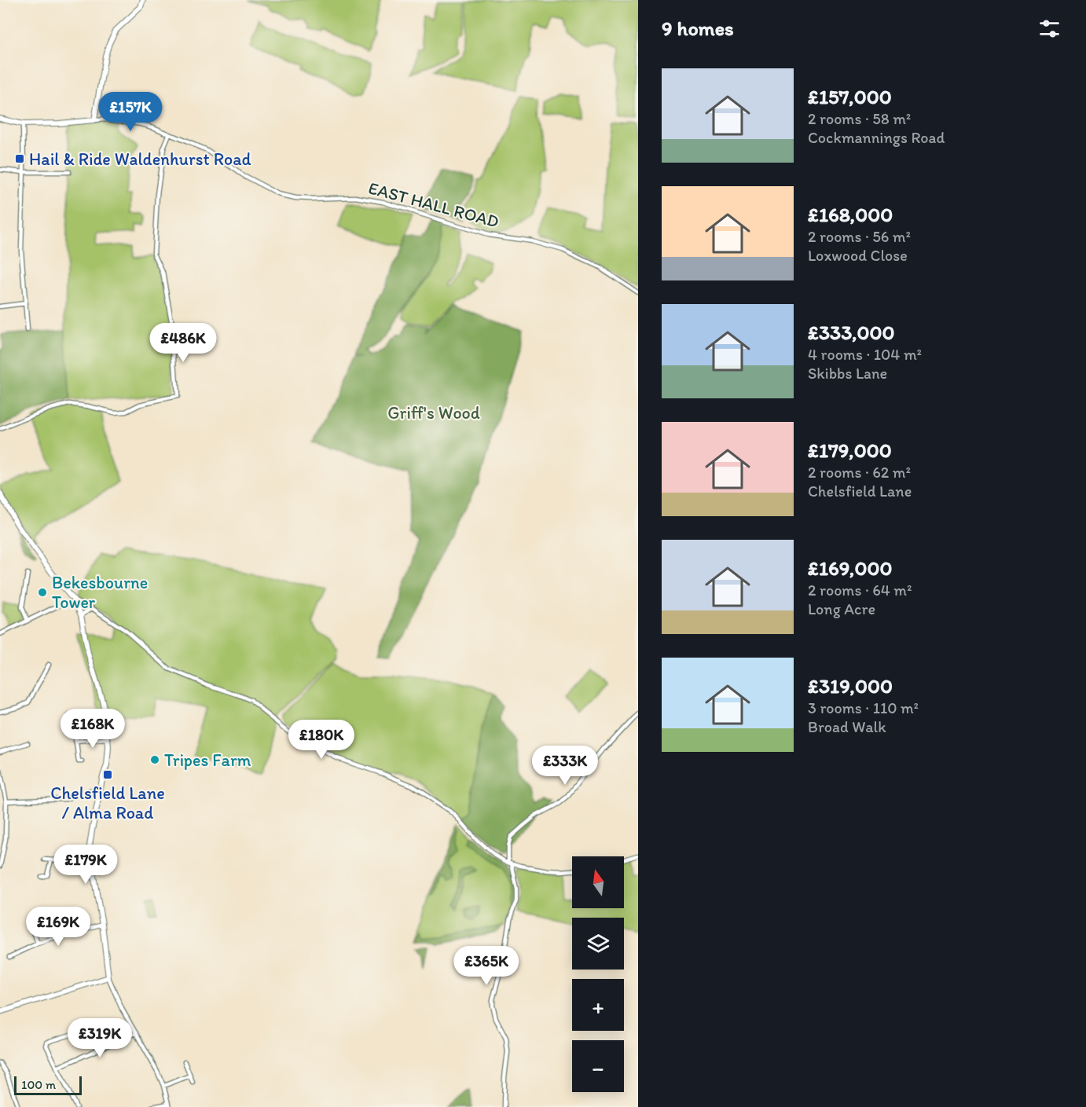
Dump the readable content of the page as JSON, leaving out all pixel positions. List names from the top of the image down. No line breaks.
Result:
{"streets":{"street":["EAST HALL ROAD"]},"parks":["Griff's Wood"],"places":{"transit":["Hail & Ride Waldenhurst Road","Chelsfield Lane / Alma Road"],"other":["Bekesbourne Tower","Tripes Farm"]},"scale_bar":"100 m","north":"top","page":{"heading":"9 homes","list":[{"name":"£157,000","note":"2 rooms · 58 m² · Cockmannings Road"},{"name":"£168,000","note":"2 rooms · 56 m² · Loxwood Close"},{"name":"£333,000","note":"4 rooms · 104 m² · Skibbs Lane"},{"name":"£179,000","note":"2 rooms · 62 m² · Chelsfield Lane"},{"name":"£169,000","note":"2 rooms · 64 m² · Long Acre"},{"name":"£319,000","note":"3 rooms · 110 m² · Broad Walk"}],"price":["£157K","£486K","£168K","£180K","£333K","£179K","£169K","£365K","£319K"],"map_buttons":["+","−"],"scale":"100 m"}}
